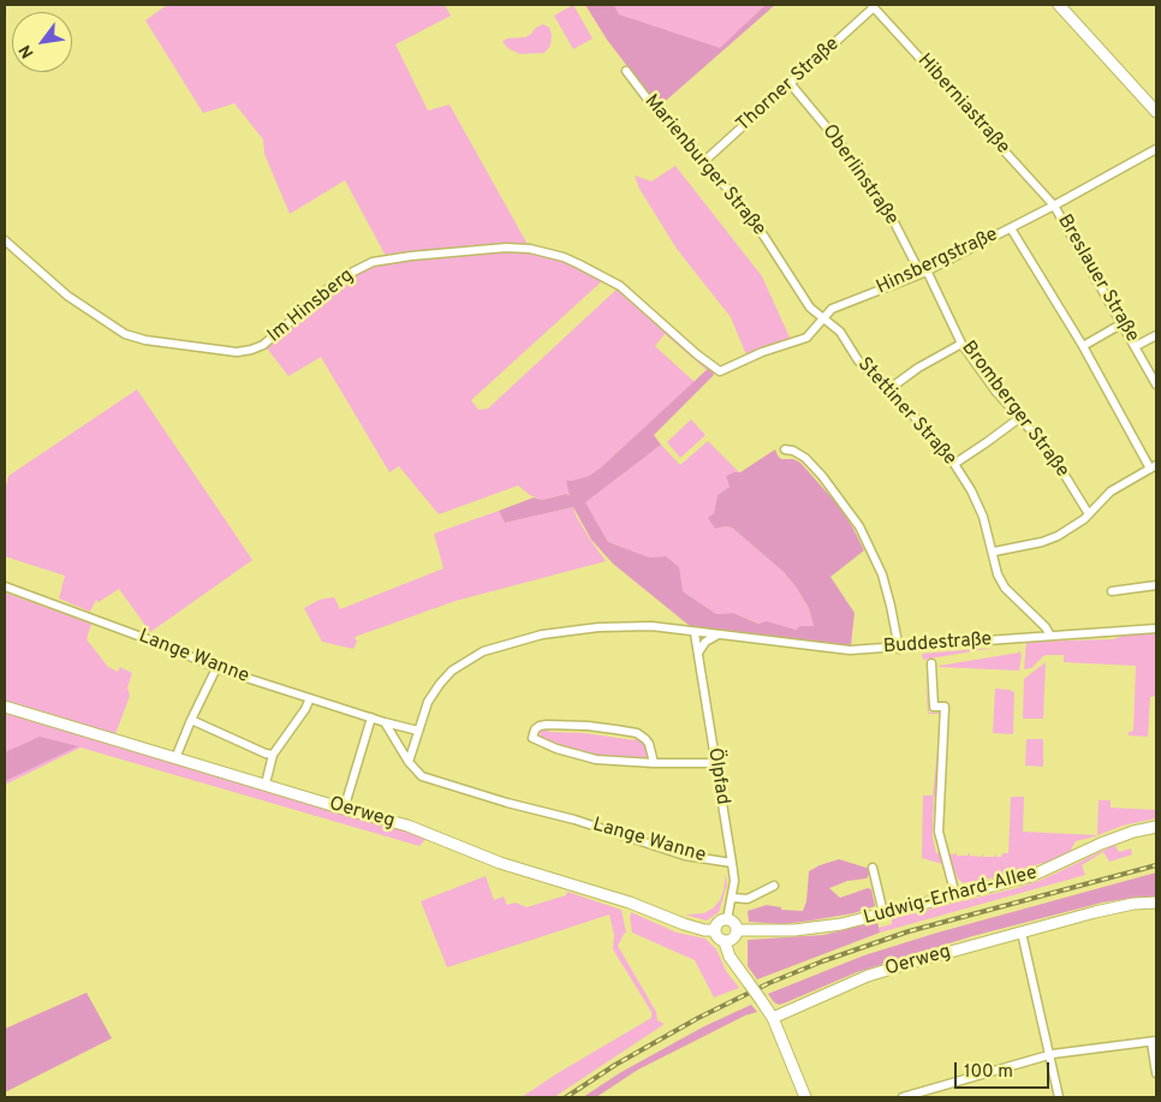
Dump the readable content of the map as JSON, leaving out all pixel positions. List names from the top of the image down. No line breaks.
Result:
{"streets":{"main road":["Oerweg","Ludwig-Erhard-Allee"],"street":["Thorner Straße","Hiberniastraße","Marienburger Straße","Oberlinstraße","Hinsbergstraße","Breslauer Straße","Im Hinsberg","Bromberger Straße","Stettiner Straße","Buddestraße","Lange Wanne","Ölpfad"]},"crossings":[["Thorner Straße","Hiberniastraße"],["Thorner Straße","Marienburger Straße"],["Thorner Straße","Oberlinstraße"],["Hiberniastraße","Hinsbergstraße"],["Hiberniastraße","Breslauer Straße"],["Marienburger Straße","Hinsbergstraße"],["Marienburger Straße","Stettiner Straße"],["Oberlinstraße","Hinsbergstraße"],["Oberlinstraße","Bromberger Straße"],["Hinsbergstraße","Breslauer Straße"],["Hinsbergstraße","Im Hinsberg"],["Hinsbergstraße","Bromberger Straße"],["Hinsbergstraße","Stettiner Straße"],["Stettiner Straße","Buddestraße"],["Buddestraße","Lange Wanne"],["Buddestraße","Ölpfad"],["Lange Wanne","Ölpfad"],["Ölpfad","Oerweg"],["Ölpfad","Ludwig-Erhard-Allee"],["Oerweg","Ludwig-Erhard-Allee"]],"scale_bar":"100 m","north":"bottom left"}
